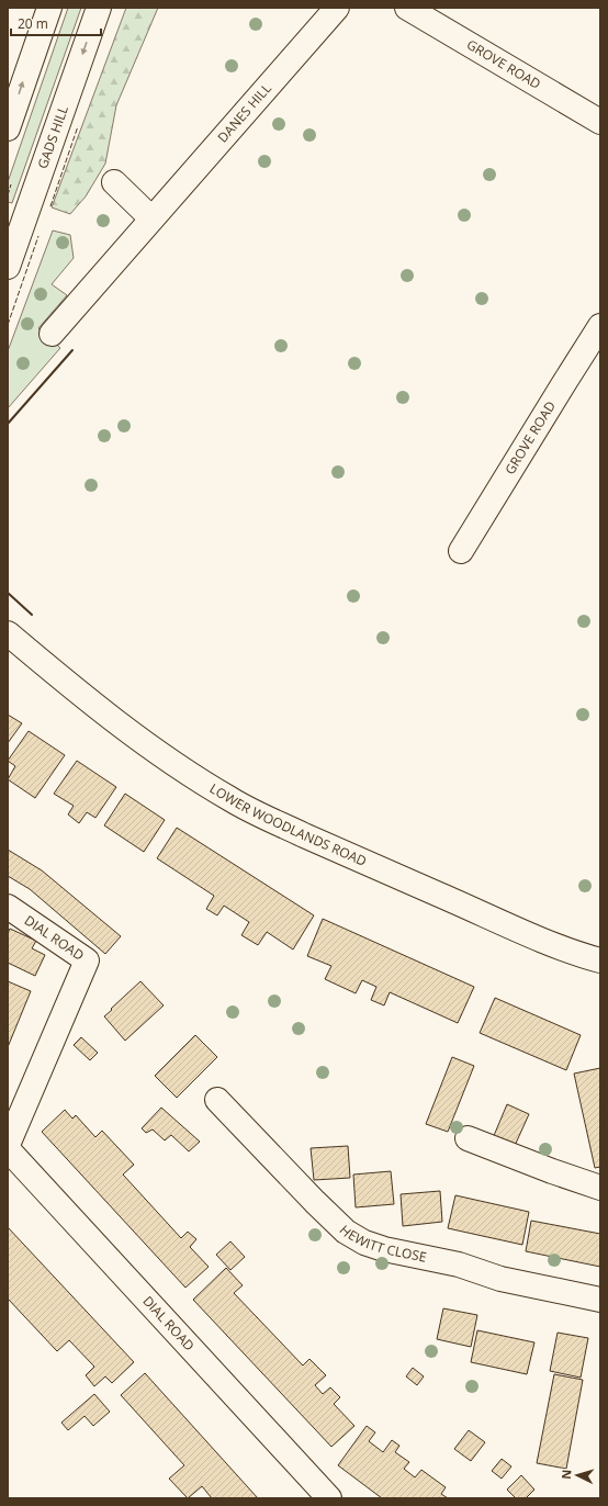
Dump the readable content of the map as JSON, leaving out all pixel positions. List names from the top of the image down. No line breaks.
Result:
{"streets":{"street":["GROVE ROAD","DANES HILL","GADS HILL","LOWER WOODLANDS ROAD","DIAL ROAD","HEWITT CLOSE"]},"scale_bar":"20 m","north":"left"}
